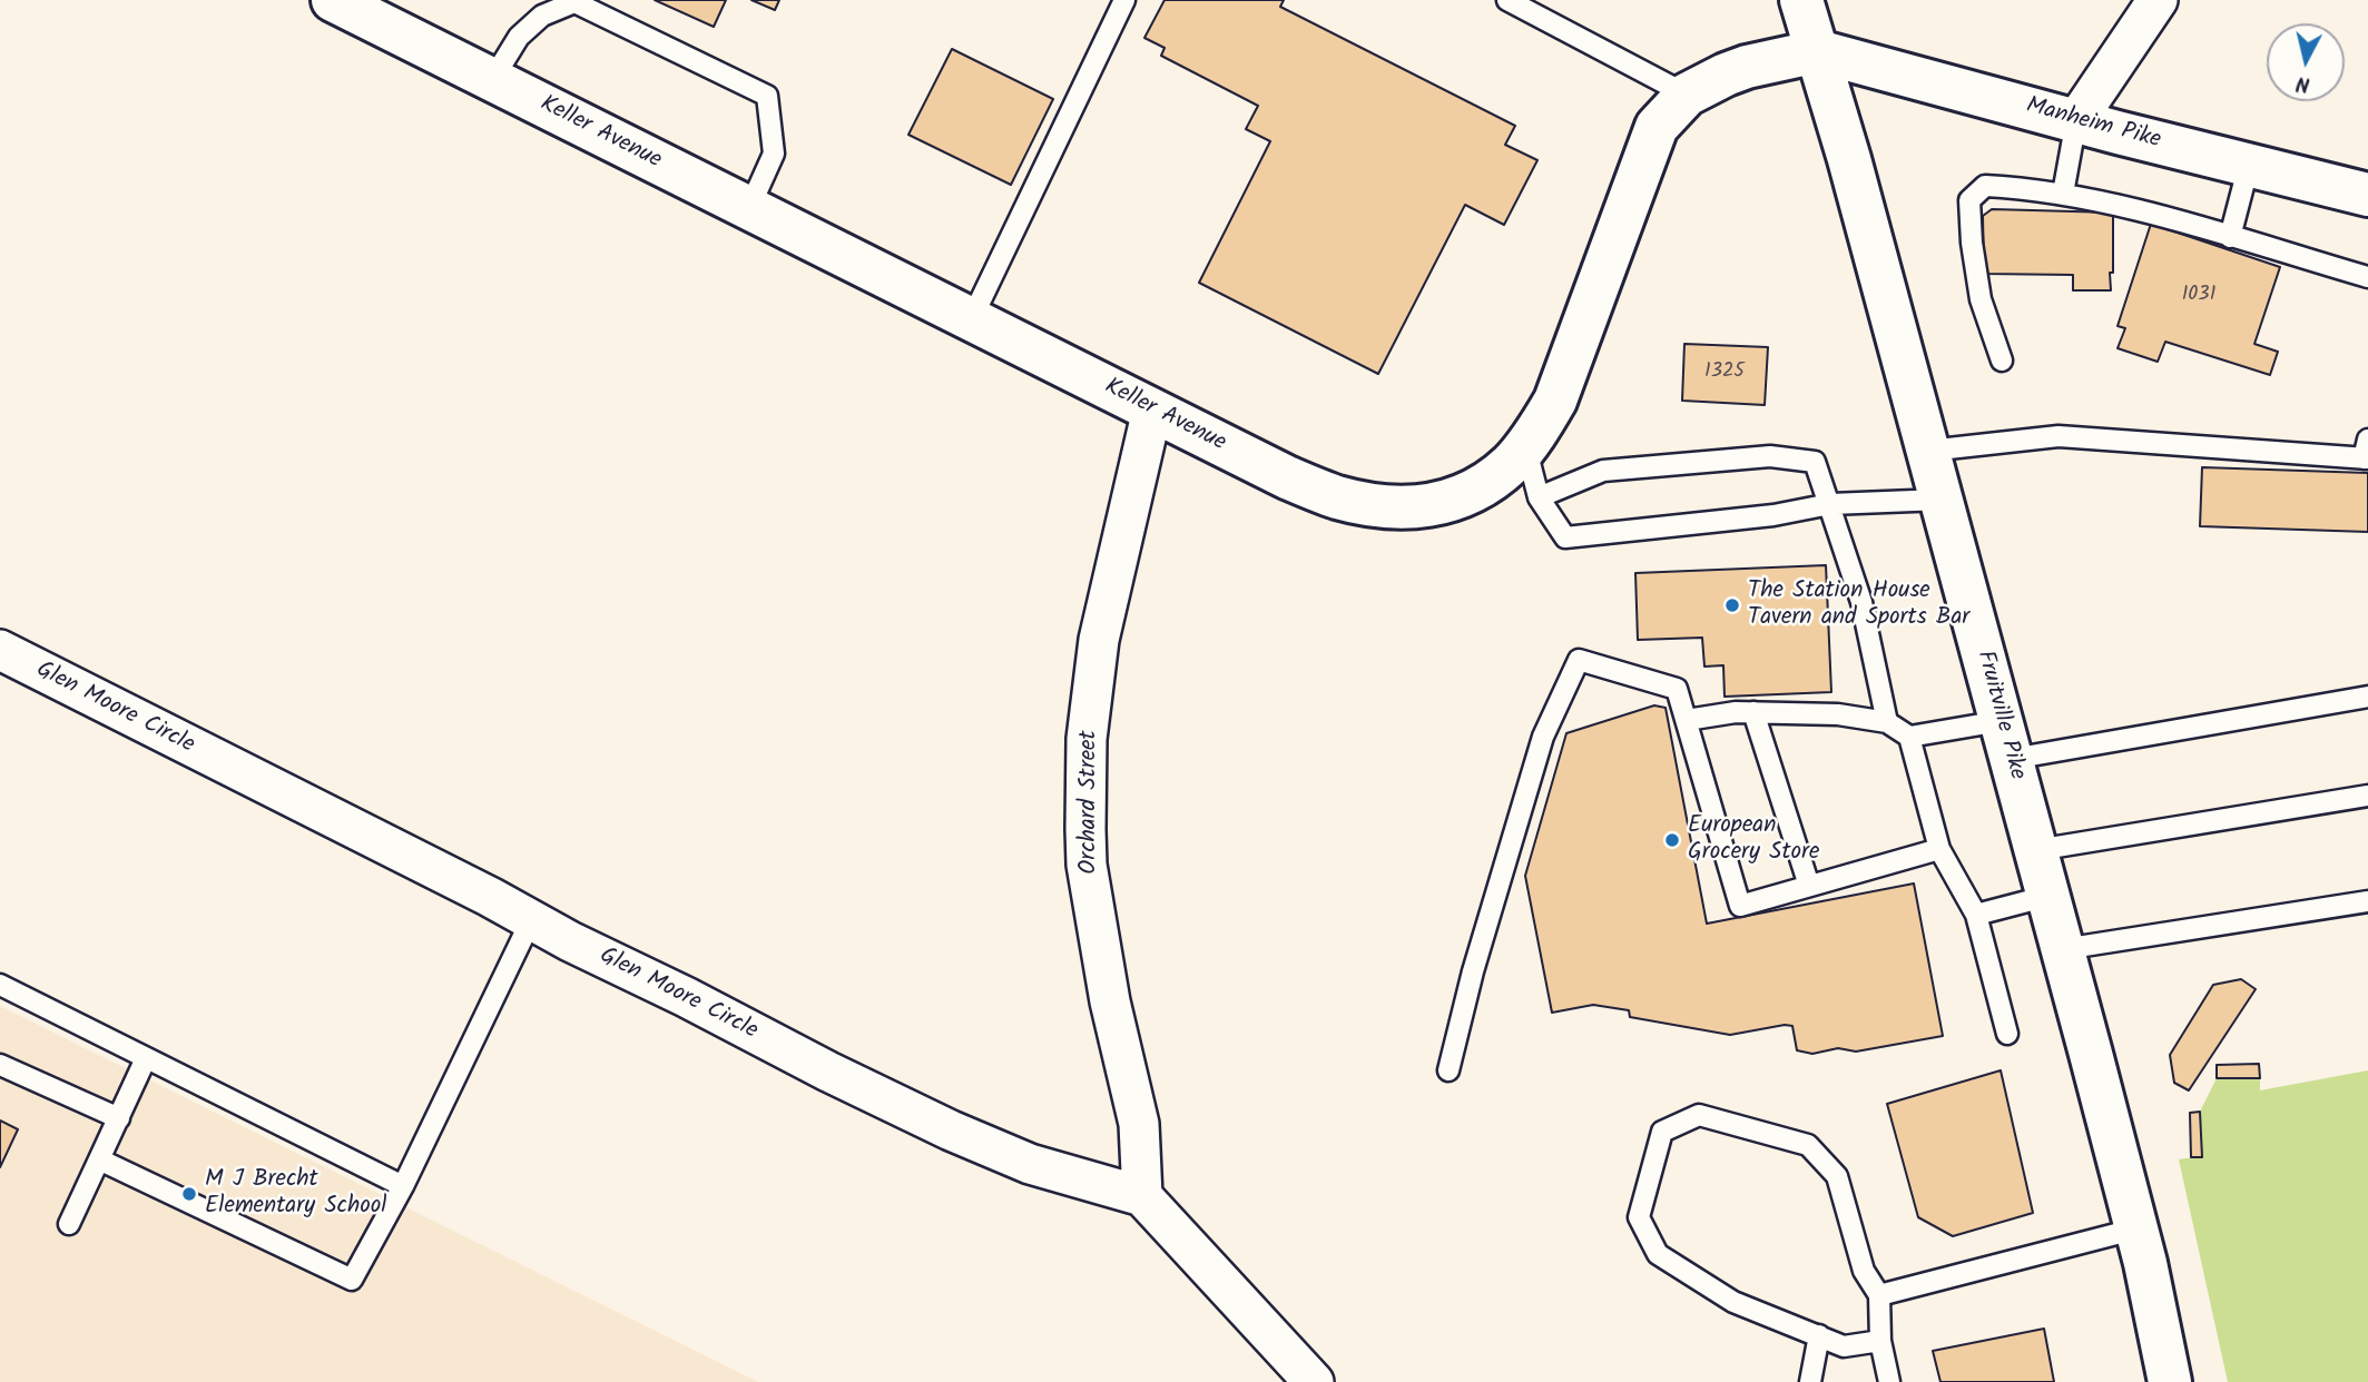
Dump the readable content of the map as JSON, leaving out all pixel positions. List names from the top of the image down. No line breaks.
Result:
{"streets":{"main road":["Manheim Pike","Keller Avenue","Fruitville Pike"],"street":["Glen Moore Circle","Orchard Street"]},"crossings":[["Manheim Pike","Keller Avenue"],["Manheim Pike","Fruitville Pike"],["Keller Avenue","Fruitville Pike"],["Keller Avenue","Orchard Street"],["Glen Moore Circle","Orchard Street"]],"places":["The Station House Tavern and Sports Bar","European Grocery Store","M J Brecht Elementary School"],"house_numbers":["1031","1325"],"north":"bottom"}
